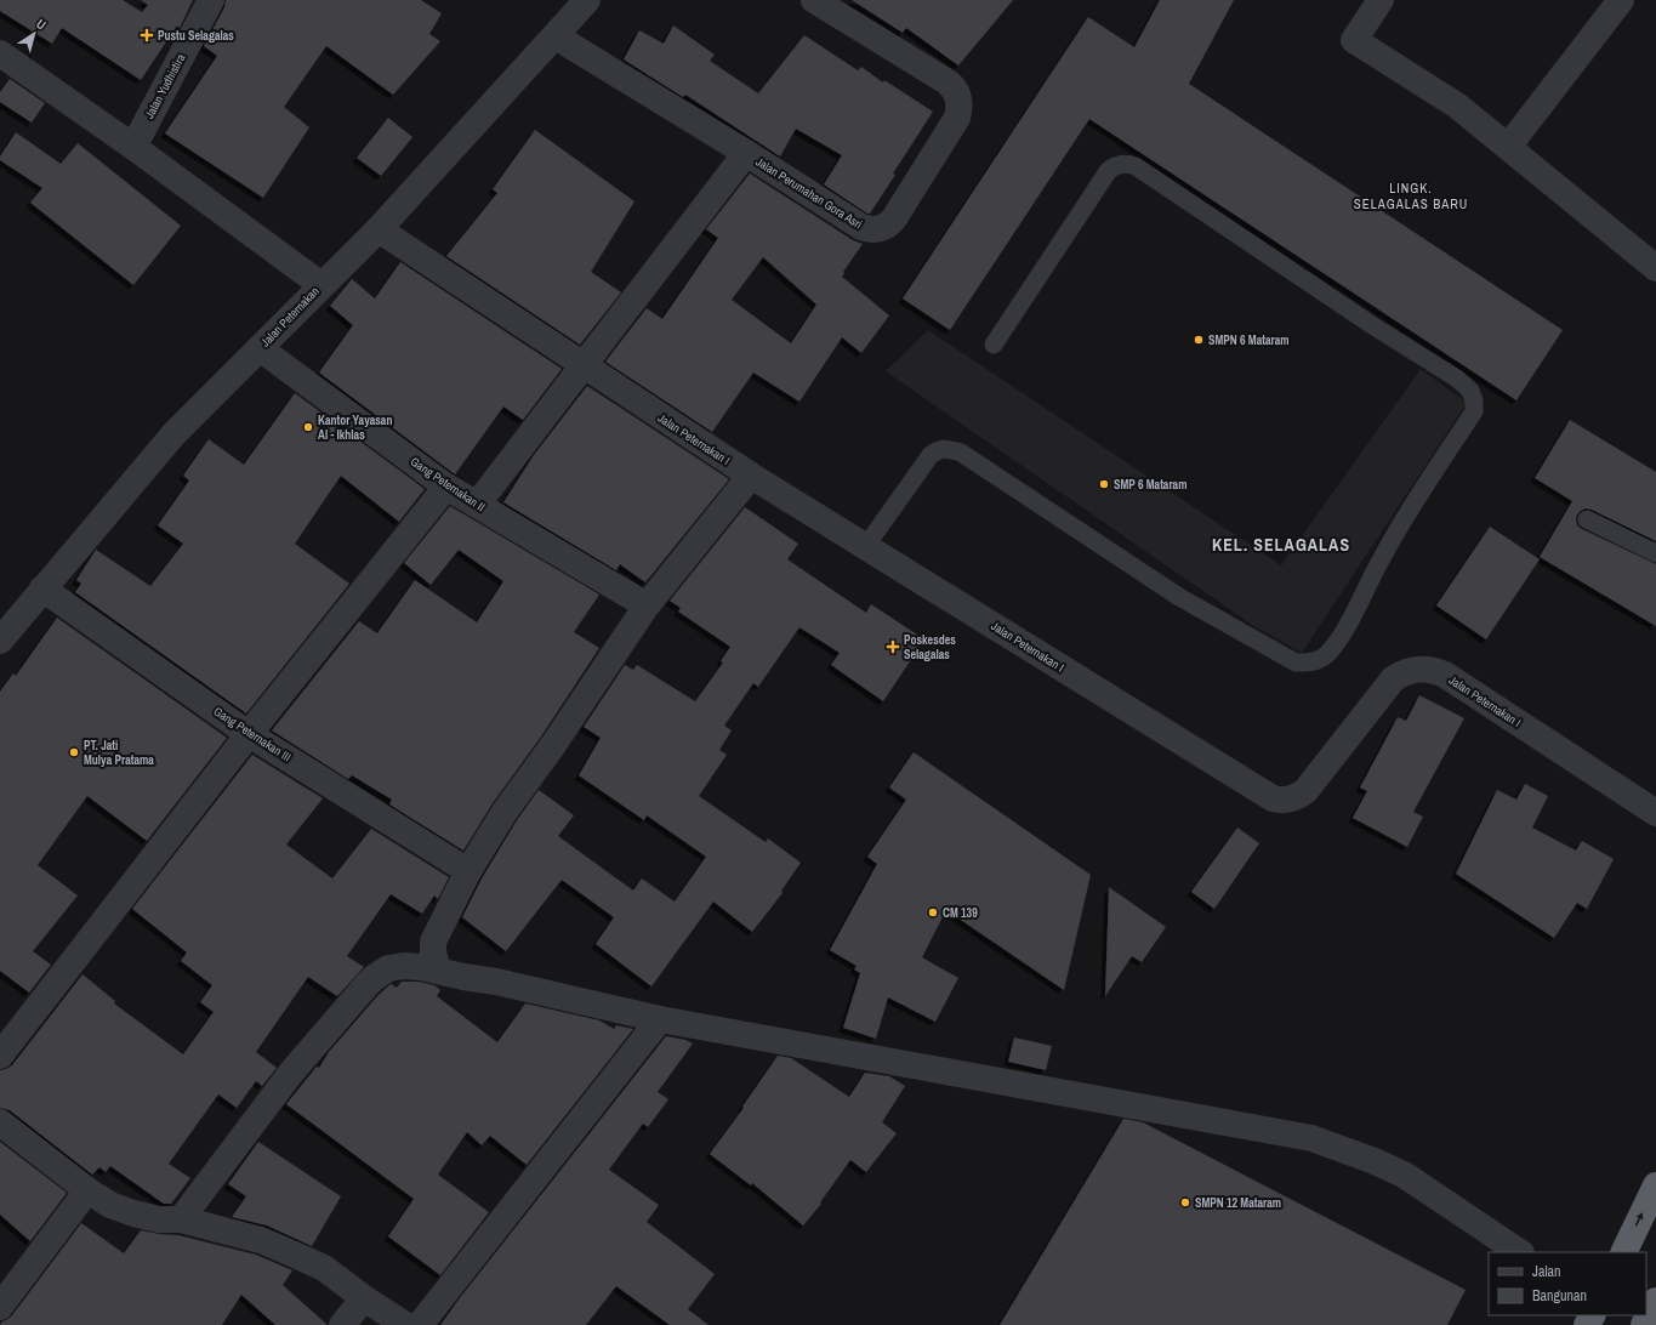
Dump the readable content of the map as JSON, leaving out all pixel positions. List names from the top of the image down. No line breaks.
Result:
{"streets":{"street":["Jalan Yudhistira","Jalan Perumahan Gora Asri","Jalan Peternakan","Jalan Peternakan I","Gang Peternakan II","Gang Peternakan III"]},"crossings":[["Jalan Perumahan Gora Asri","Jalan Peternakan"],["Jalan Peternakan","Jalan Peternakan I"],["Jalan Peternakan","Gang Peternakan II"],["Jalan Peternakan","Gang Peternakan III"]],"districts":["LINGK. SELAGALAS BARU","KEL. SELAGALAS"],"places":{"health":["Pustu Selagalas","Poskesdes Selagalas"],"other":["SMPN 6 Mataram","Kantor Yayasan Al - Ikhlas","SMP 6 Mataram","PT. Jati Mulya Pratama","CM 139","SMPN 12 Mataram"]},"legend":["Jalan","Bangunan"],"north":"top right"}
